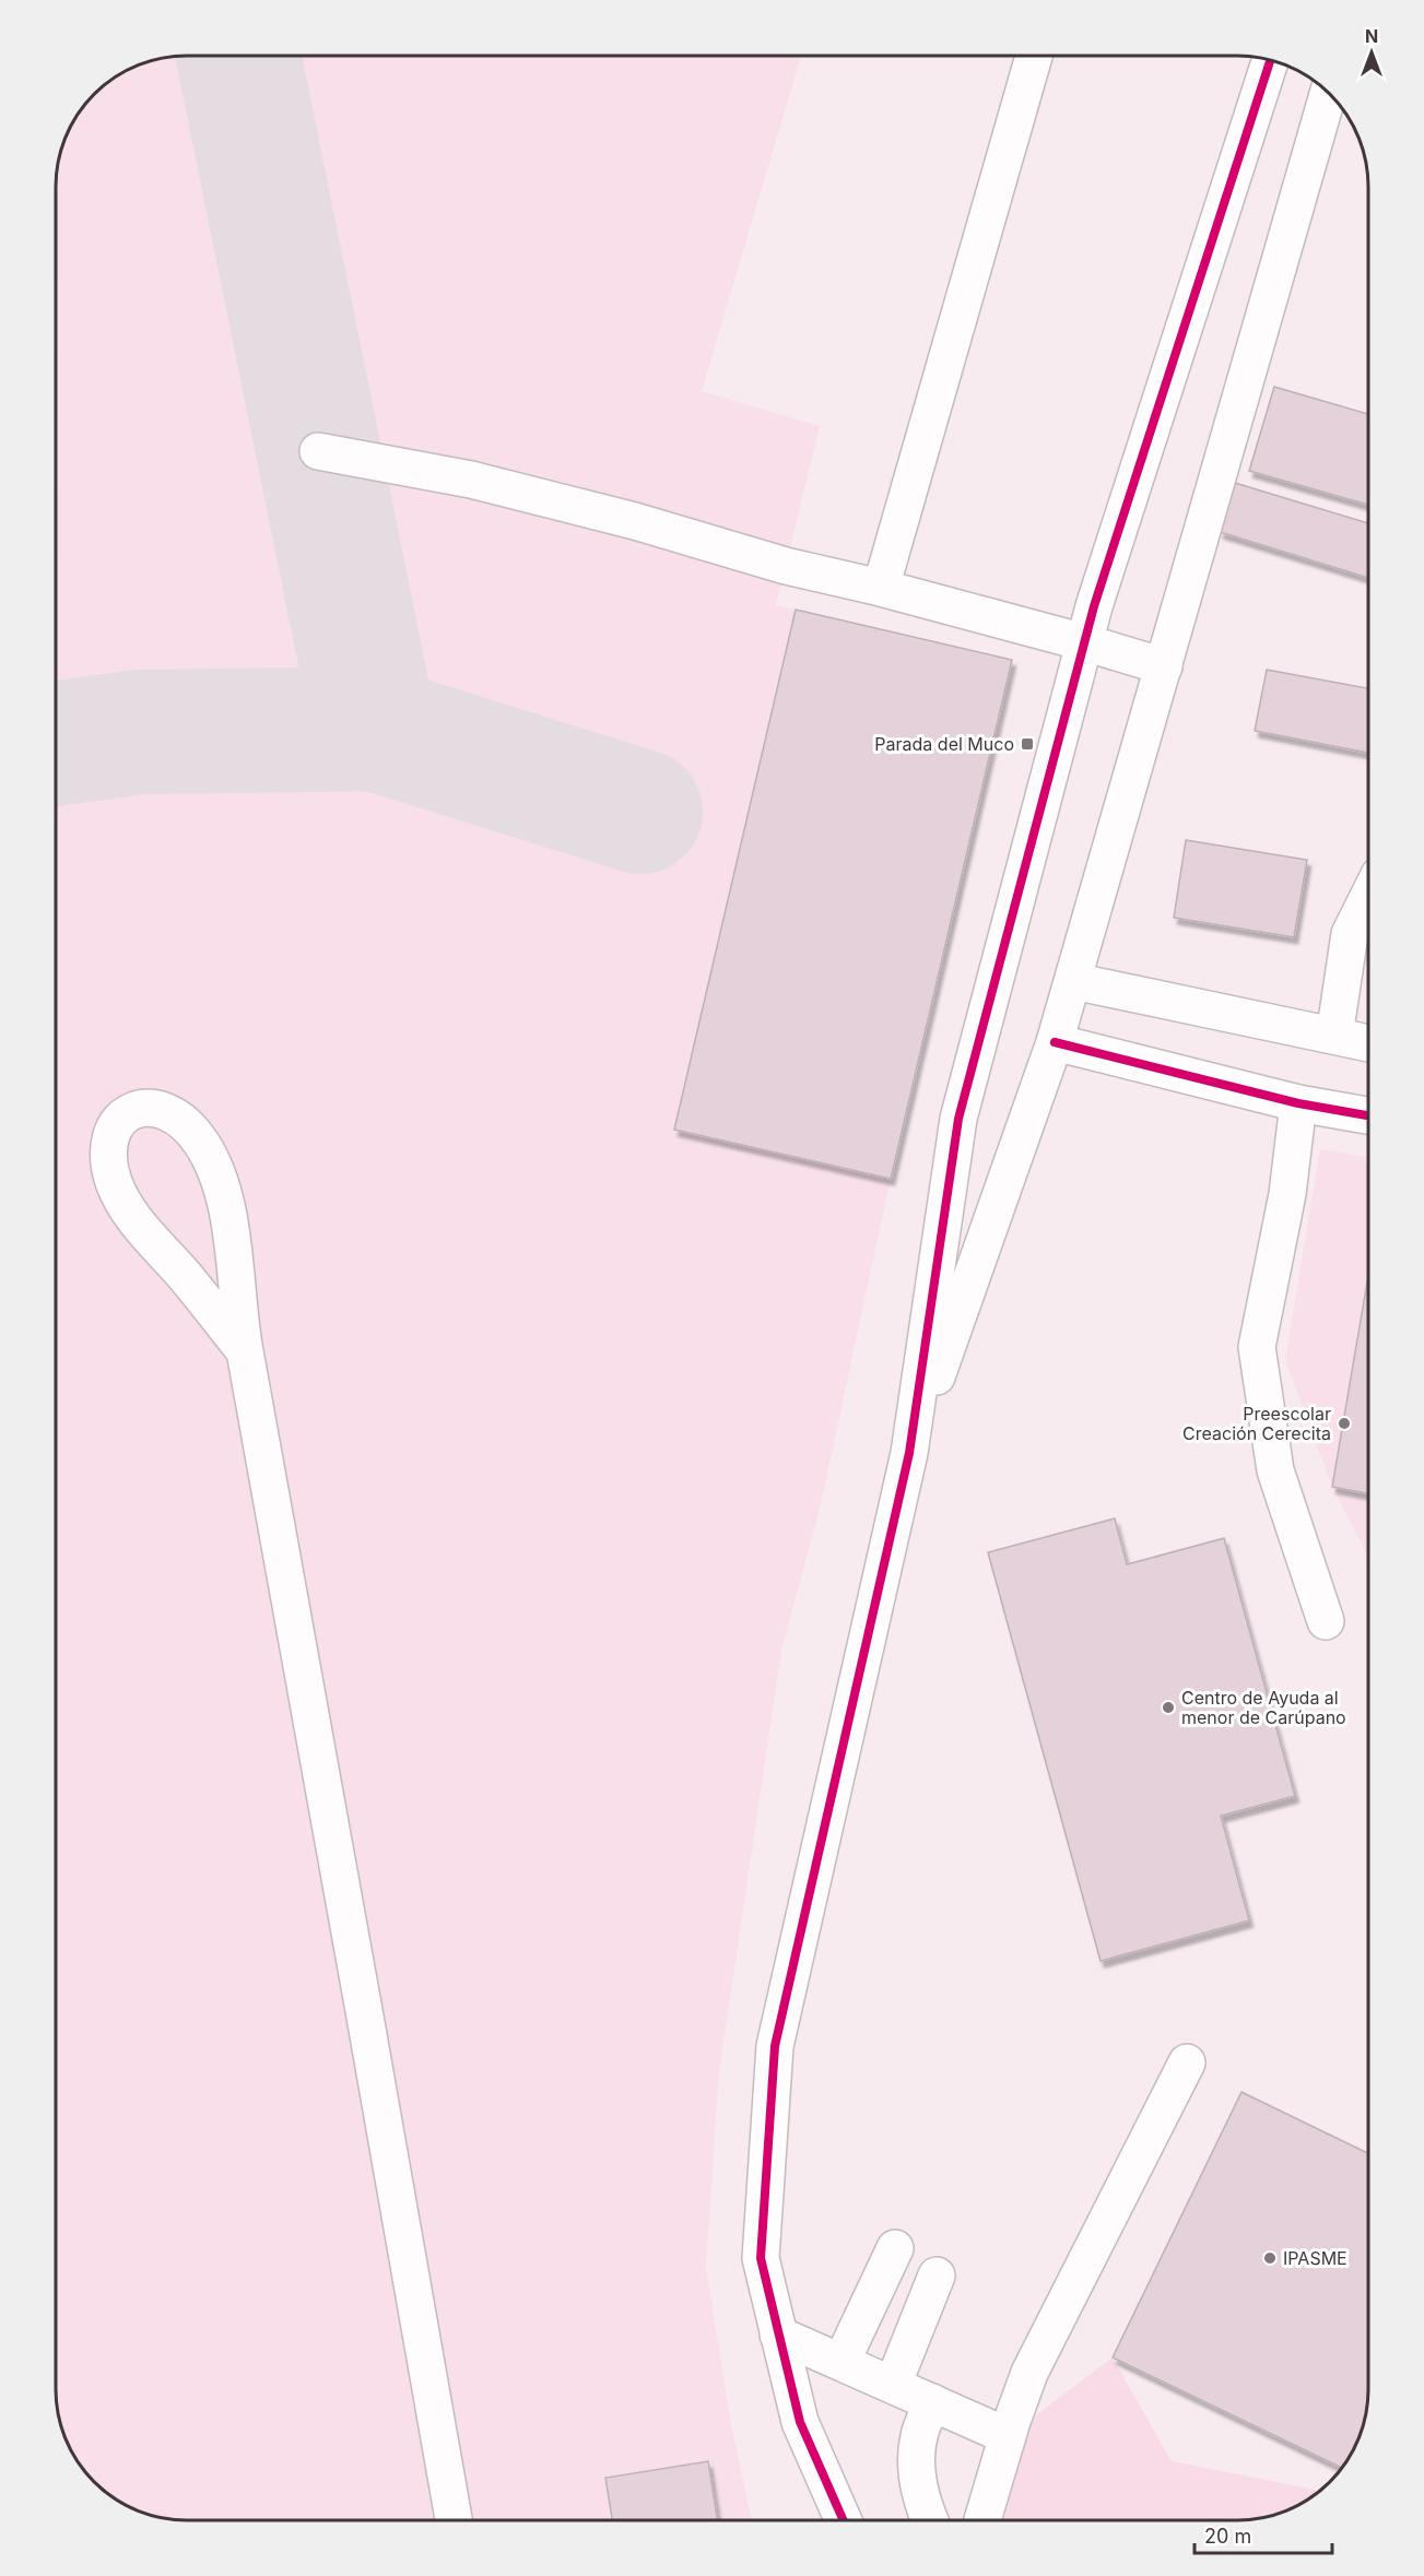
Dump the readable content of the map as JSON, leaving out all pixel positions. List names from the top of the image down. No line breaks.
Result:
{"places":{"transit":["Parada del Muco"],"other":["Preescolar Creación Cerecita","Centro de Ayuda al menor de Carúpano","IPASME"]},"scale_bar":"20 m","north":"top"}
